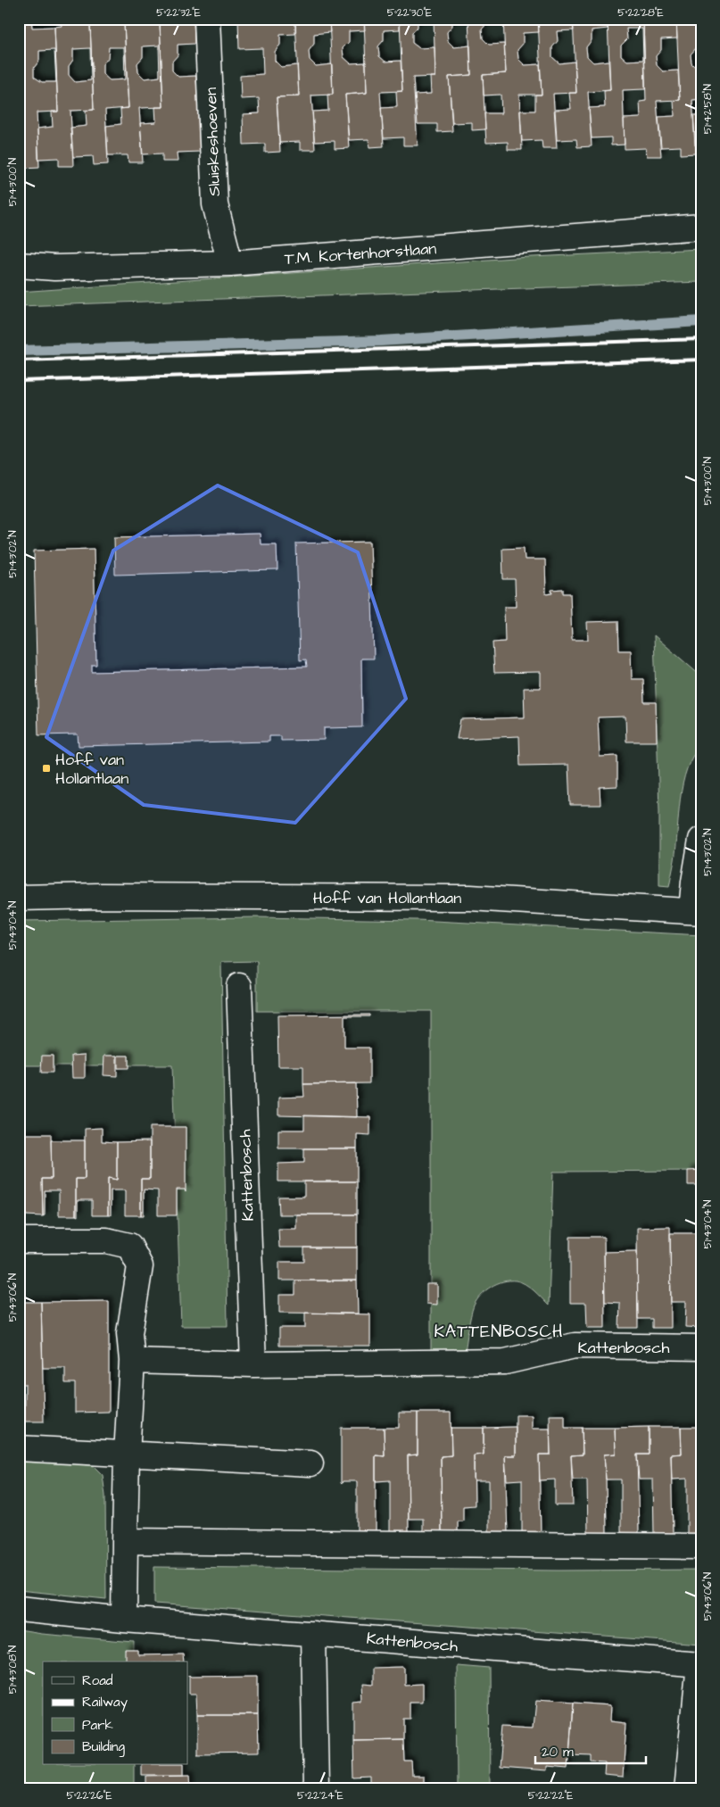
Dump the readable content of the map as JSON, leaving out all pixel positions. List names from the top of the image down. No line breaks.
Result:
{"streets":{"street":["Sluiskeshoeven","T.M. Kortenhorstlaan","Hoff van Hollantlaan","Kattenbosch"]},"crossings":[["Sluiskeshoeven","T.M. Kortenhorstlaan"]],"districts":["KATTENBOSCH"],"places":{"transit":["Hoff van Hollantlaan"]},"legend":["Road","Railway","Park","Building"],"scale_bar":"20 m","coordinates":["5°22'32\"E","5°22'30\"E","5°22'28\"E","51°42'58\"N","51°43'00\"N","51°43'02\"N","51°43'04\"N","51°43'06\"N","51°43'08\"N","5°22'26\"E","5°22'24\"E","5°22'22\"E"]}
